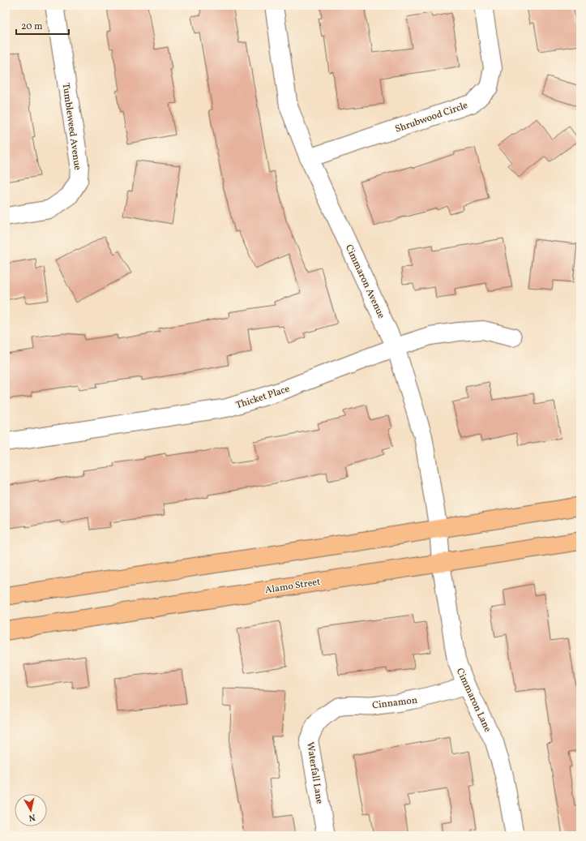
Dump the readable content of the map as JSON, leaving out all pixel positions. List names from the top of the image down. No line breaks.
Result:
{"streets":{"main road":["Alamo Street"],"street":["Shrubwood Circle","Tumbleweed Avenue","Cimmaron Avenue","Thicket Place","Cimmaron Lane","Cinnamon","Waterfall Lane"]},"crossings":[["Shrubwood Circle","Cimmaron Avenue"],["Cimmaron Avenue","Thicket Place"],["Cimmaron Avenue","Alamo Street"],["Cimmaron Avenue","Cimmaron Lane"],["Alamo Street","Cimmaron Lane"],["Cimmaron Lane","Cinnamon"],["Cinnamon","Waterfall Lane"]],"scale_bar":"20 m","north":"bottom"}
